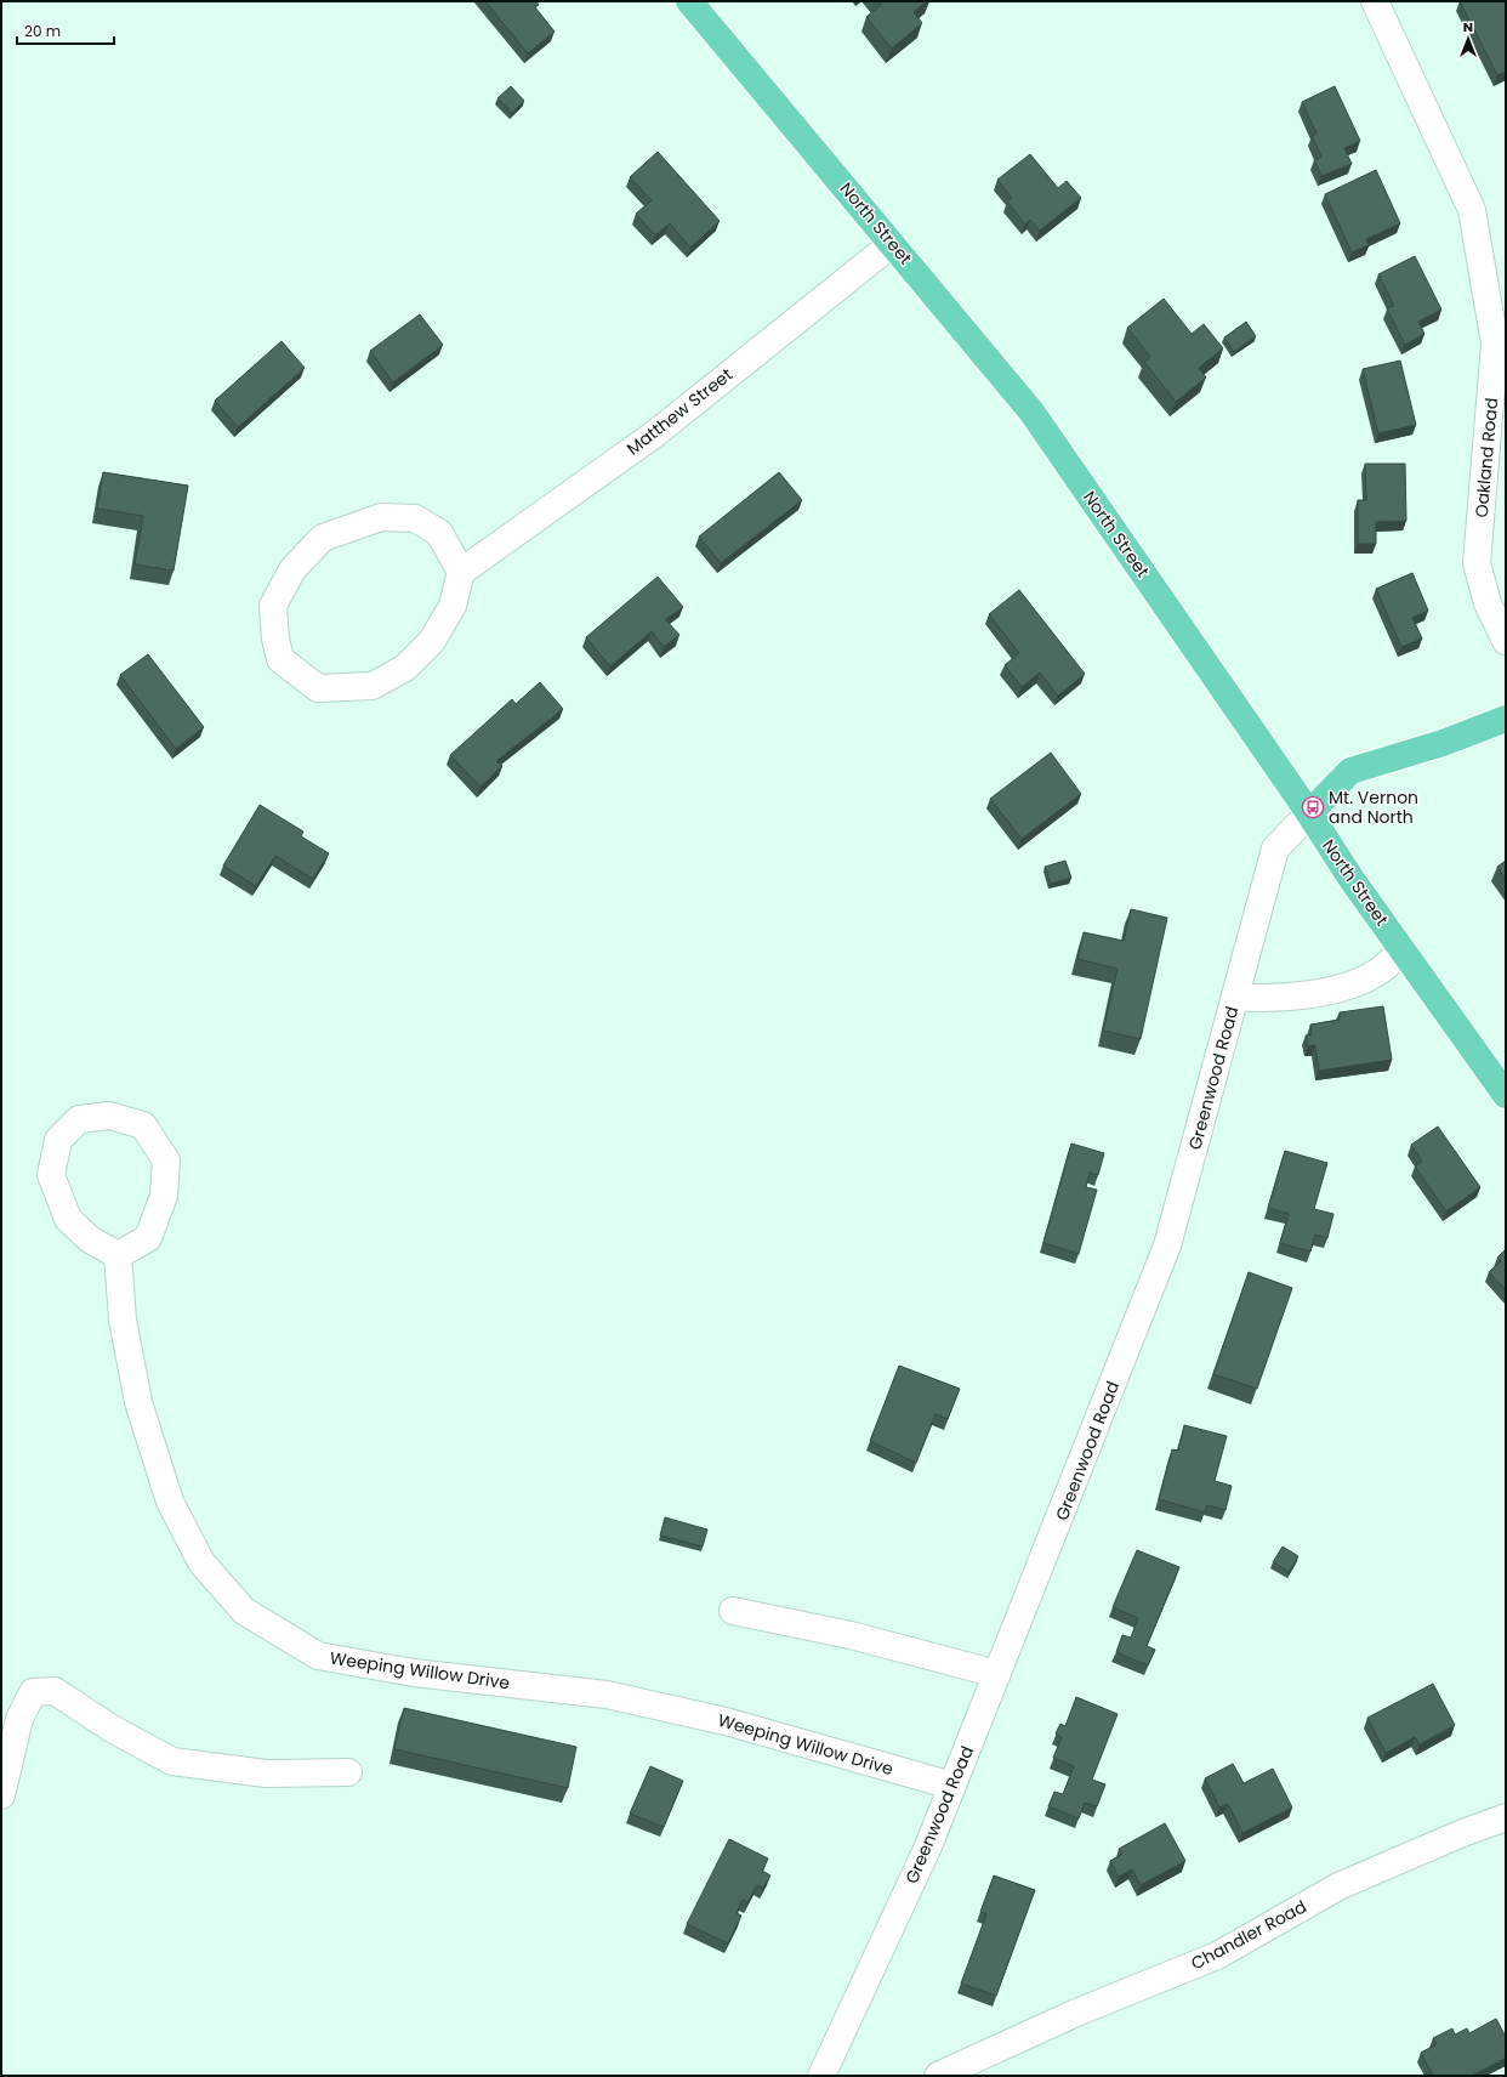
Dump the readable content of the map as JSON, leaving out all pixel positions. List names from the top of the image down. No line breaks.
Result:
{"streets":{"main road":["North Street"],"street":["Matthew Street","Oakland Road","Greenwood Road","Weeping Willow Drive","Chandler Road"]},"crossings":[["North Street","Matthew Street"],["North Street","Greenwood Road"],["Greenwood Road","Weeping Willow Drive"]],"places":{"bus stop":["Mt. Vernon and North"]},"scale_bar":"20 m","north":"top"}
